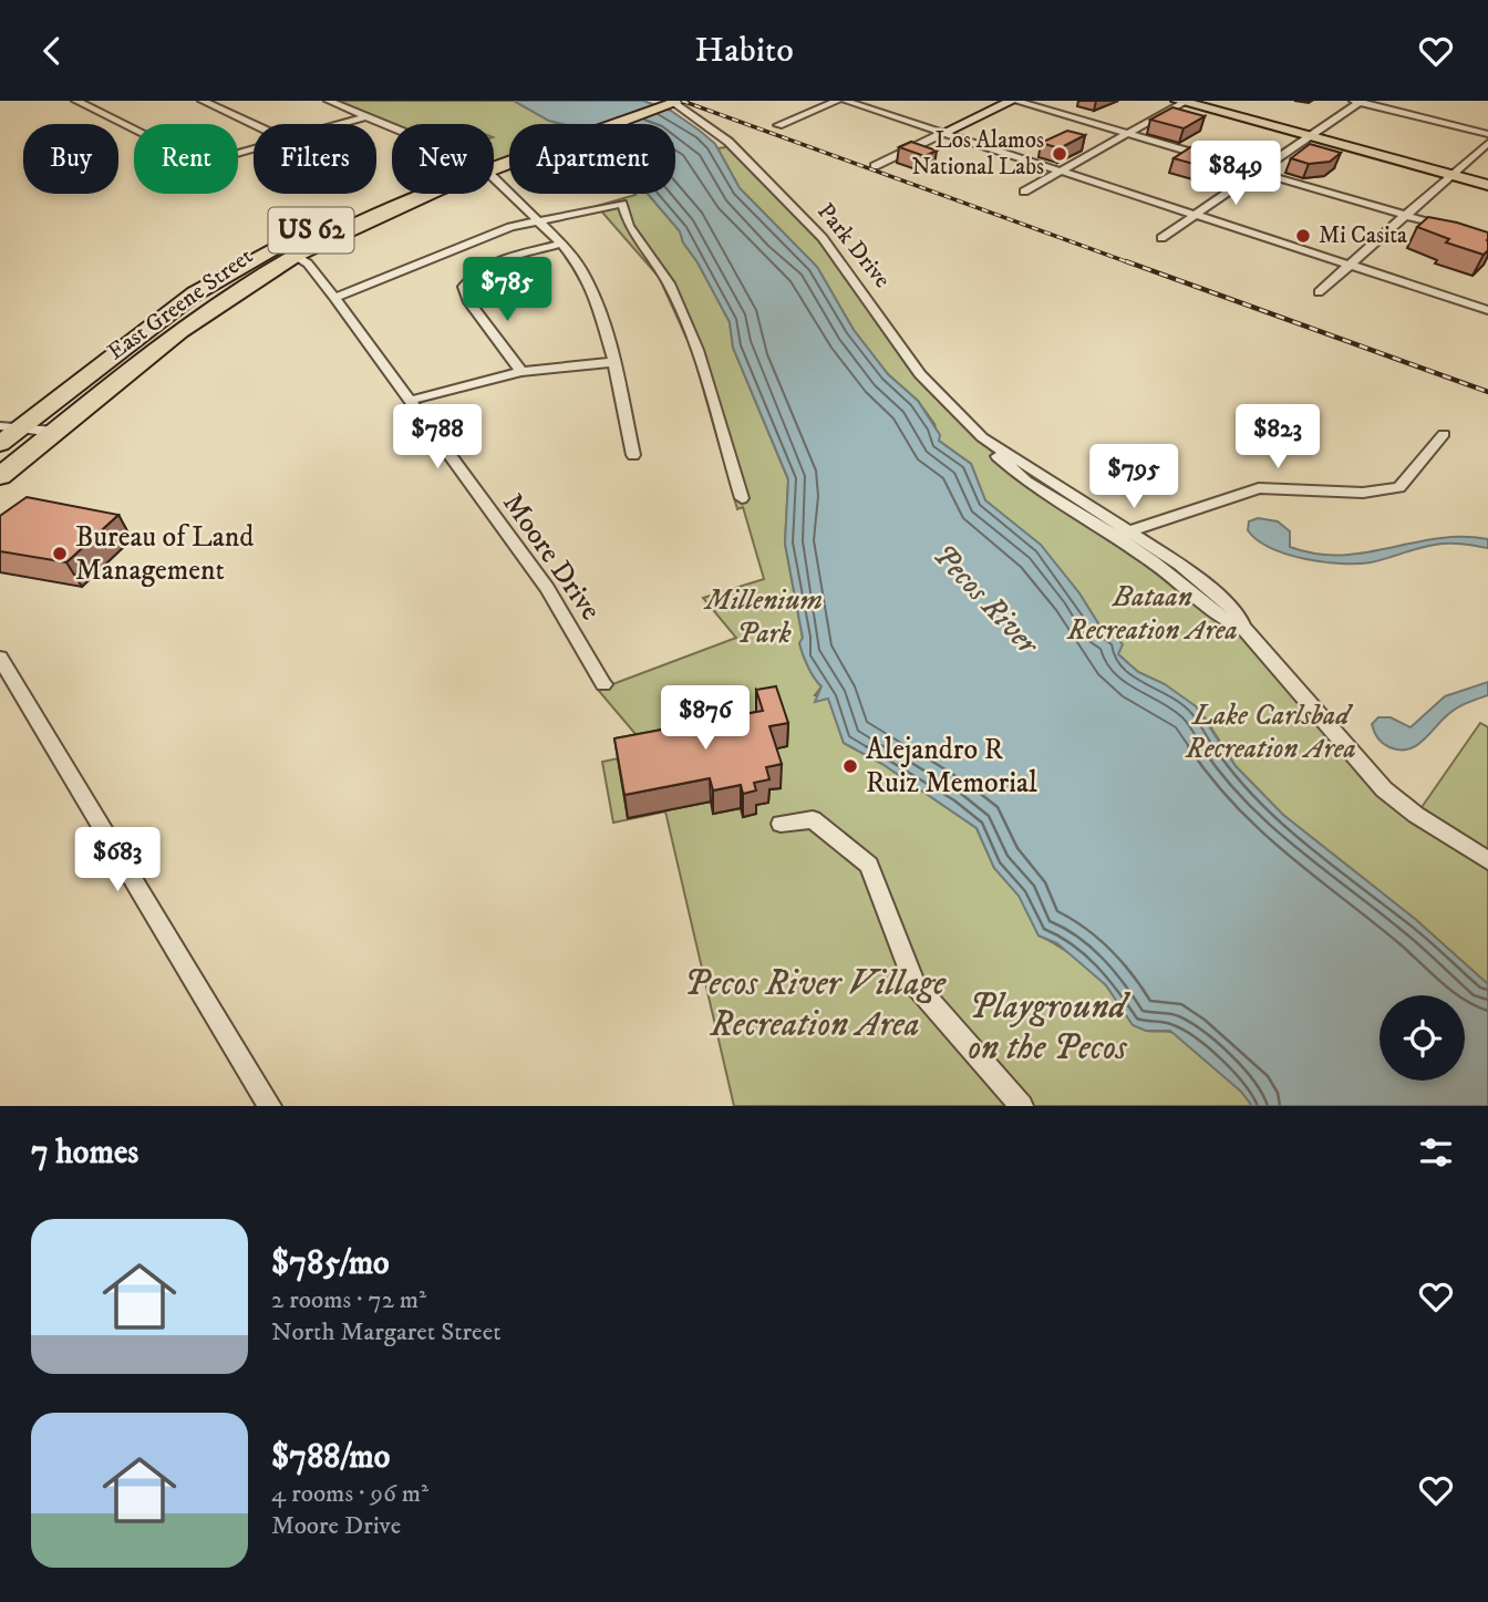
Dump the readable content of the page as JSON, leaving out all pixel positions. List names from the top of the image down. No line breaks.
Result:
{"streets":{"highway":["US 62","East Greene Street"],"street":["Park Drive","Moore Drive"]},"crossings":[["Park Drive","East Greene Street"],["East Greene Street","Moore Drive"]],"water":["Pecos River"],"parks":["Bataan Recreation Area","Millenium Park","Lake Carlsbad Recreation Area","Pecos River Village Recreation Area","Playground on the Pecos"],"places":["Los Alamos National Labs","Mi Casita","Bureau of Land Management","Alejandro R Ruiz Memorial"],"page":{"header":"Habito","chip":["Buy","Rent","Filters","New","Apartment"],"price":["$849","$785","$788","$823","$795","$876","$683"],"heading":"7 homes","list":[{"name":"$785/mo","note":"2 rooms · 72 m² · North Margaret Street"},{"name":"$788/mo","note":"4 rooms · 96 m² · Moore Drive"}]}}
